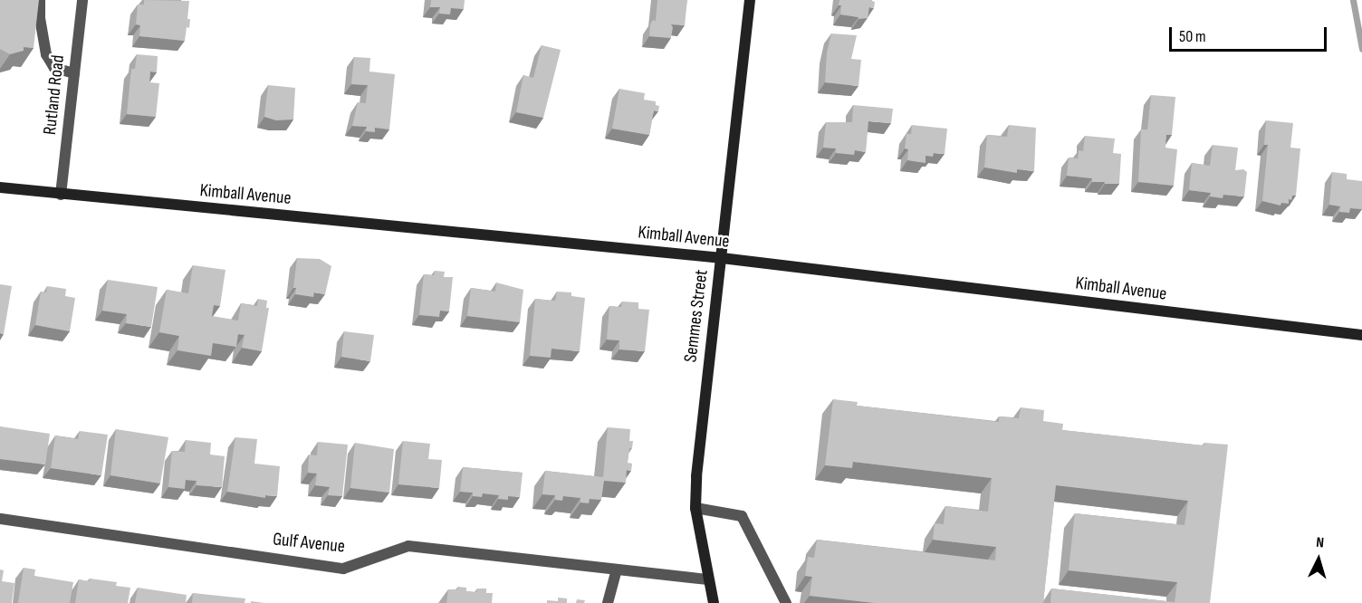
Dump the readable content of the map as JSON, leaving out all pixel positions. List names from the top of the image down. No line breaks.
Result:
{"streets":{"main road":["Kimball Avenue","Semmes Street"],"street":["Rutland Road","Gulf Avenue"]},"crossings":[["Rutland Road","Kimball Avenue"],["Kimball Avenue","Semmes Street"],["Semmes Street","Gulf Avenue"]],"scale_bar":"50 m","north":"top"}
